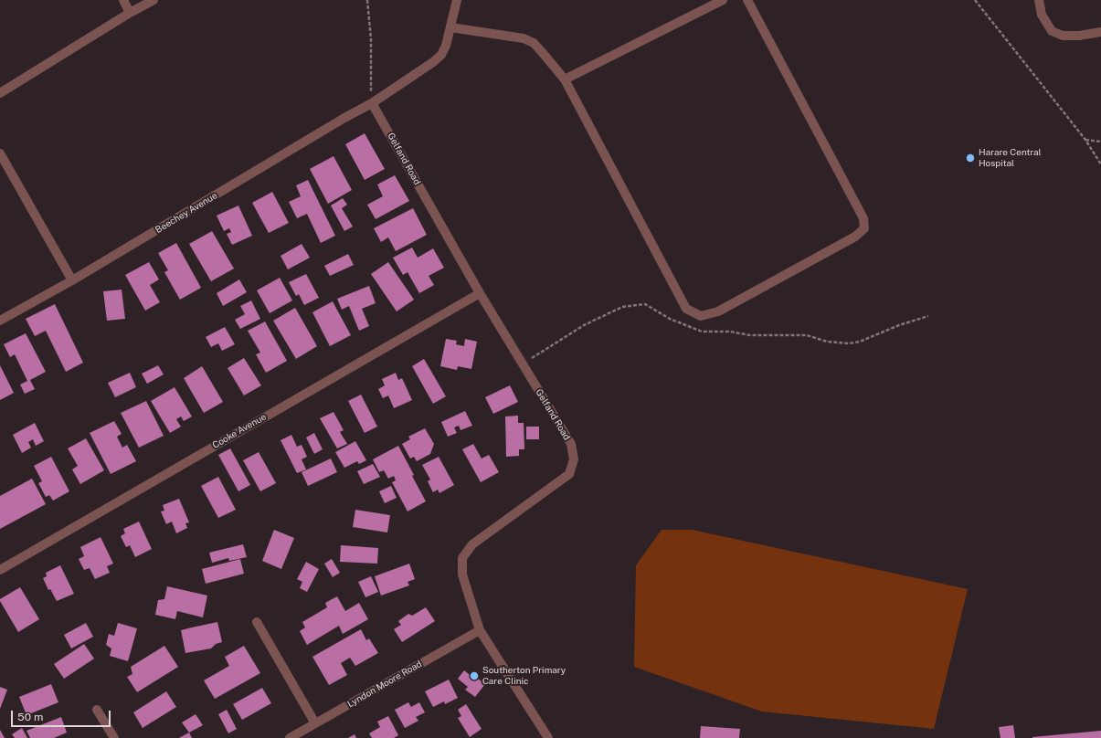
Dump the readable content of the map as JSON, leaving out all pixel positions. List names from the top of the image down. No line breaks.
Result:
{"streets":{"street":["Gelfand Road","Beechey Avenue","Cooke Avenue","Lyndon Moore Road"]},"crossings":[["Gelfand Road","Beechey Avenue"],["Gelfand Road","Cooke Avenue"],["Gelfand Road","Lyndon Moore Road"]],"places":["Harare Central Hospital","Southerton Primary Care Clinic"],"scale_bar":"50 m"}
